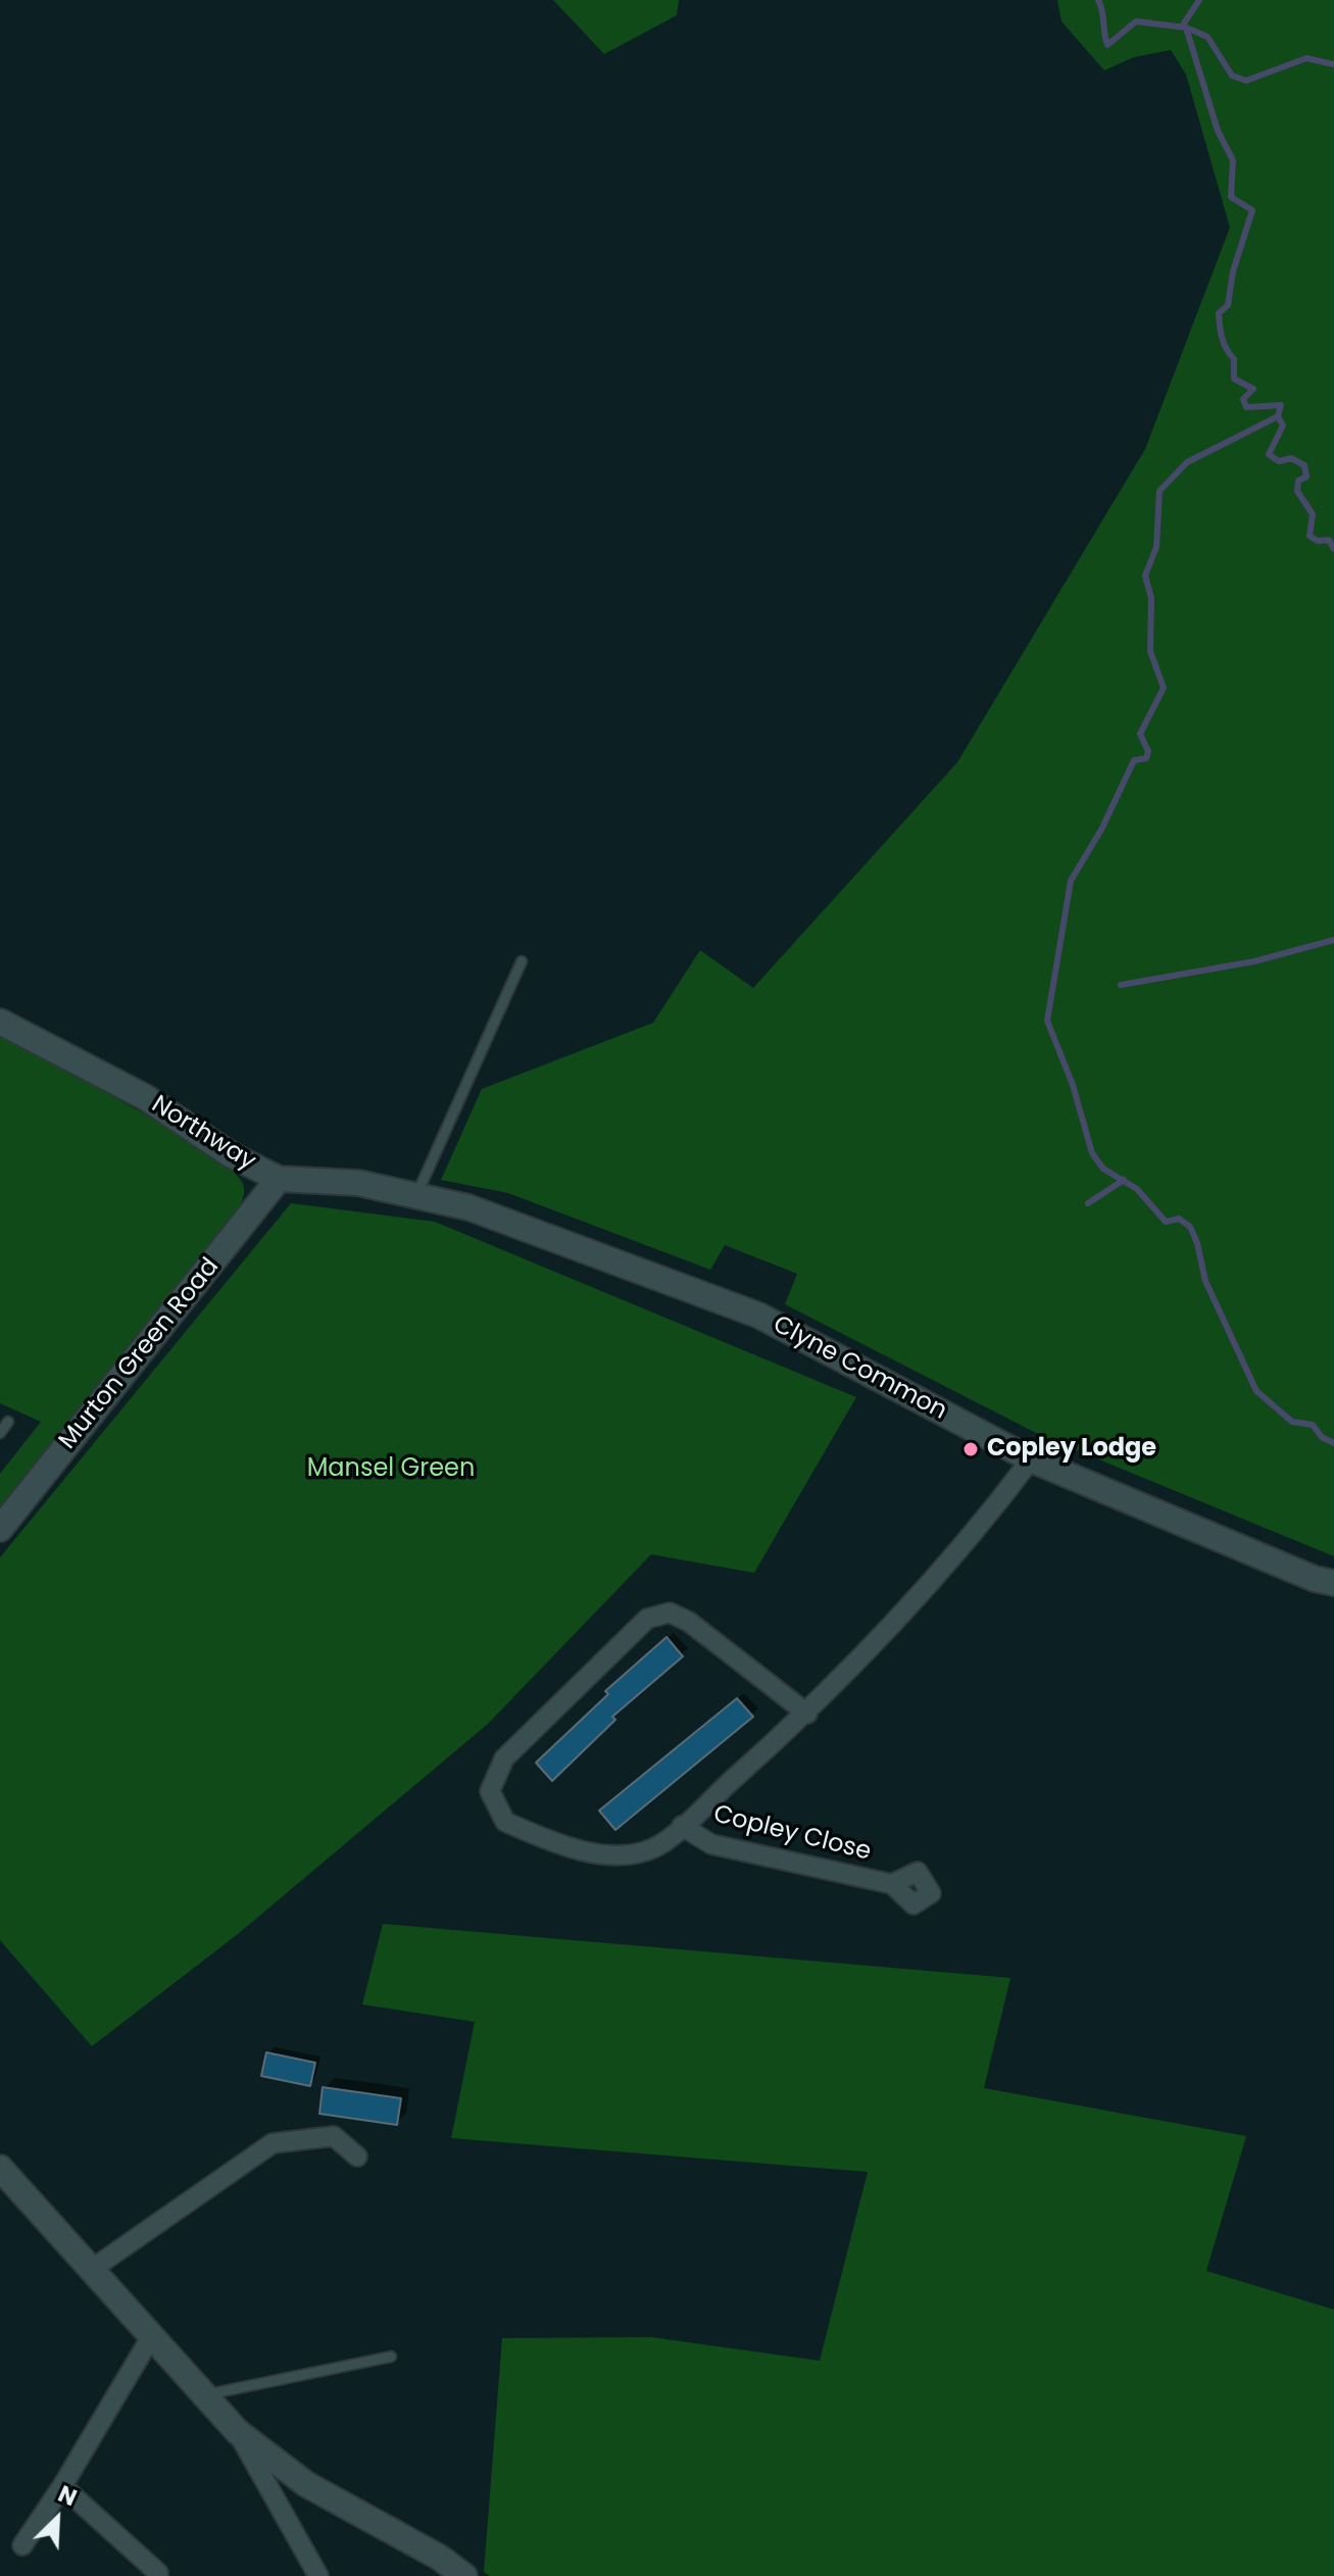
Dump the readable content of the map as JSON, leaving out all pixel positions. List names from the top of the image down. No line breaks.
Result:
{"streets":{"main road":["Northway","Murton Green Road","Clyne Common"],"street":["Copley Close"]},"crossings":[["Northway","Murton Green Road"],["Northway","Clyne Common"]],"parks":["Mansel Green"],"places":["Copley Lodge"],"north":"top right"}
